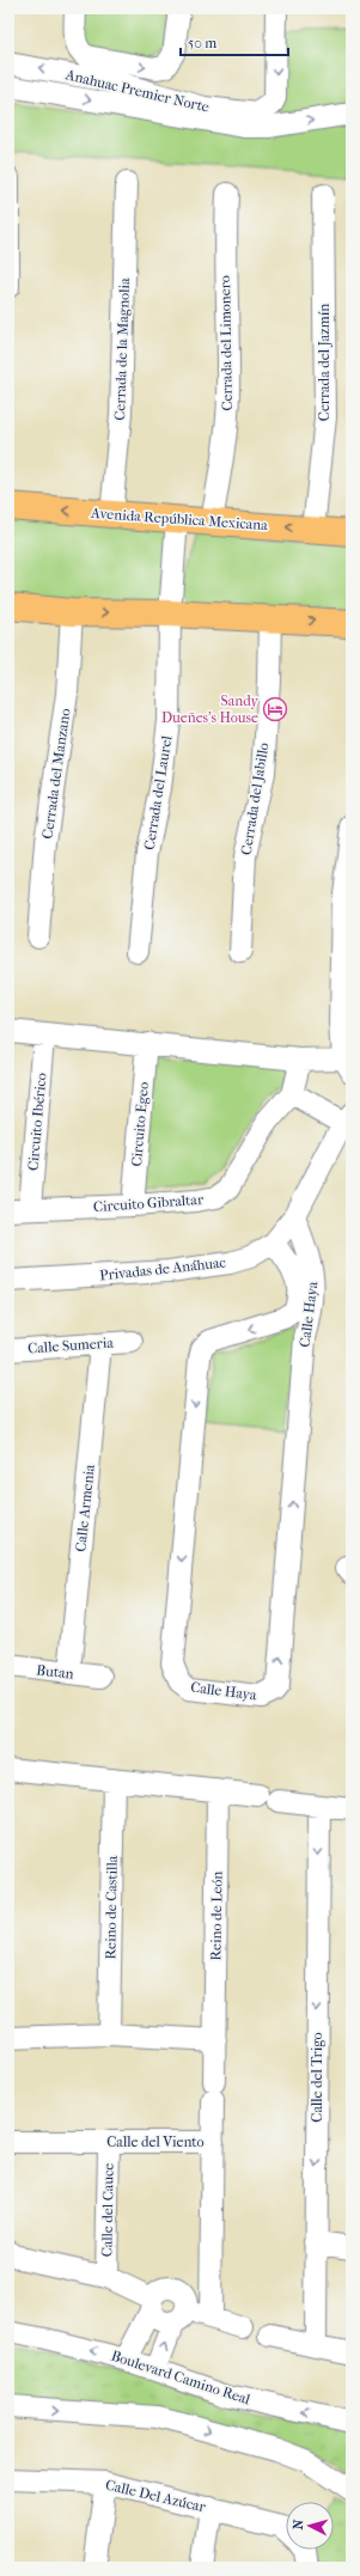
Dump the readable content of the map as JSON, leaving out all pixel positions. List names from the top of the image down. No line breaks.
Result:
{"streets":{"main road":["Avenida República Mexicana"],"street":["Anahuac Premier Norte","Cerrada del Limonero","Cerrada de la Magnolia","Cerrada del Jazmín","Cerrada del Manzano","Cerrada del Laurel","Cerrada del Jabillo","Circuito Ibérico","Circuito Egeo","Circuito Gibraltar","Privadas de Anáhuac","Calle Haya","Calle Sumeria","Calle Armenia","Butan","Reino de Castilla","Reino de León","Calle del Trigo","Calle del Viento","Calle del Cauce","Boulevard Camino Real","Calle Del Azúcar"]},"crossings":[["Cerrada del Limonero","Avenida República Mexicana"],["Cerrada de la Magnolia","Avenida República Mexicana"],["Cerrada del Jazmín","Avenida República Mexicana"],["Avenida República Mexicana","Cerrada del Laurel"],["Circuito Ibérico","Circuito Gibraltar"],["Circuito Egeo","Circuito Gibraltar"],["Privadas de Anáhuac","Calle Haya"],["Calle Sumeria","Calle Armenia"],["Calle Armenia","Butan"],["Reino de León","Calle del Viento"],["Calle del Viento","Calle del Cauce"]],"one_way":["Calle del Trigo"],"places":{"hotel":["Sandy Dueñes's House"]},"scale_bar":"50 m","north":"left"}
